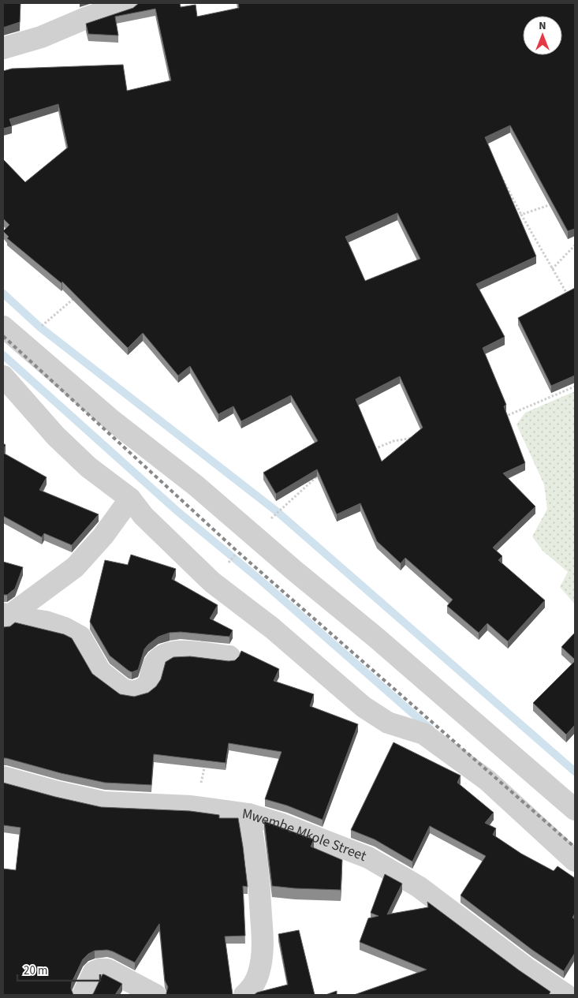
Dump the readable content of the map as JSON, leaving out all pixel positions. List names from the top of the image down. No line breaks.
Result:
{"streets":{"street":["Mwembe Mkole Street"]},"scale_bar":"20 m","north":"top"}
